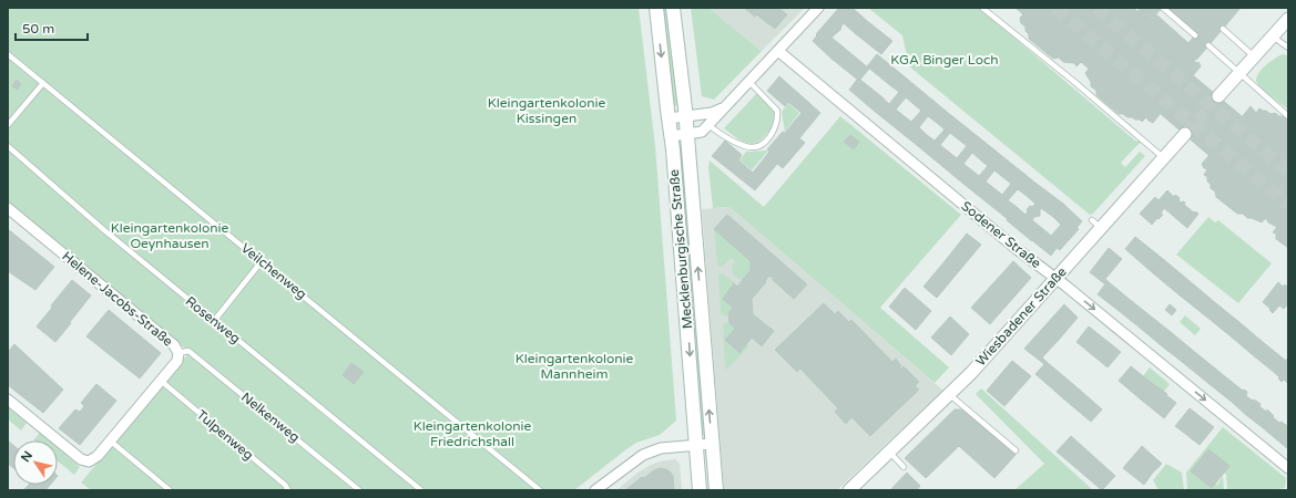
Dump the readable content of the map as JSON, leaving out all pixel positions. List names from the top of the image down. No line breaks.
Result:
{"streets":{"main road":["Mecklenburgische Straße"],"street":["Sodener Straße","Helene-Jacobs-Straße","Wiesbadener Straße"],"lane":["Veilchenweg","Rosenweg","Nelkenweg","Tulpenweg"]},"crossings":[["Sodener Straße","Wiesbadener Straße"],["Helene-Jacobs-Straße","Nelkenweg"],["Helene-Jacobs-Straße","Tulpenweg"]],"one_way":["Sodener Straße"],"parks":["KGA Binger Loch","Kleingartenkolonie Kissingen","Kleingartenkolonie Oeynhausen","Kleingartenkolonie Mannheim","Kleingartenkolonie Friedrichshall"],"scale_bar":"50 m","north":"top left"}
